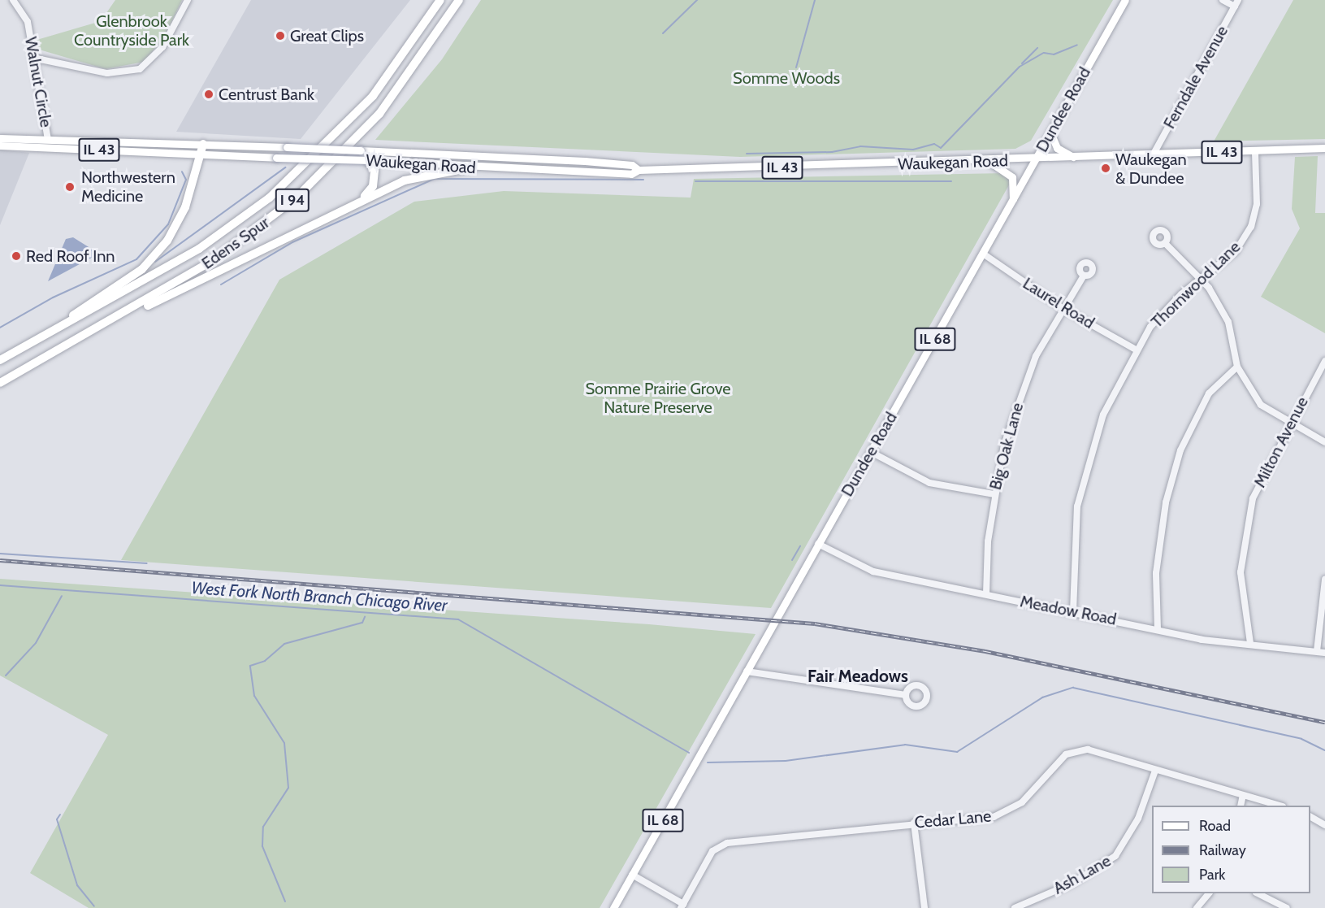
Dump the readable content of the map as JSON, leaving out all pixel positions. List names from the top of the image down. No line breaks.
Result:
{"streets":{"highway":["I 94","Edens Spur"],"main road":["Dundee Road","IL 43","Waukegan Road","IL 68"],"street":["Ferndale Avenue","Walnut Circle","Thornwood Lane","Laurel Road","Milton Avenue","Big Oak Lane","Meadow Road","Cedar Lane","Ash Lane"]},"crossings":[["Ferndale Avenue","Waukegan Road"],["Walnut Circle","IL 43"],["Dundee Road","Waukegan Road"],["Dundee Road","Laurel Road"],["Dundee Road","Meadow Road"],["IL 43","Waukegan Road"],["Waukegan Road","Thornwood Lane"],["Thornwood Lane","Laurel Road"],["Thornwood Lane","Meadow Road"],["Laurel Road","Big Oak Lane"],["Milton Avenue","Meadow Road"],["Big Oak Lane","Meadow Road"],["Cedar Lane","Ash Lane"]],"districts":["Fair Meadows"],"water":["West Fork North Branch Chicago River"],"parks":["Glenbrook Countryside Park","Somme Woods","Somme Prairie Grove Nature Preserve"],"places":["Great Clips","Centrust Bank","Waukegan & Dundee","Northwestern Medicine","Red Roof Inn"],"legend":["Road","Railway","Park"]}
